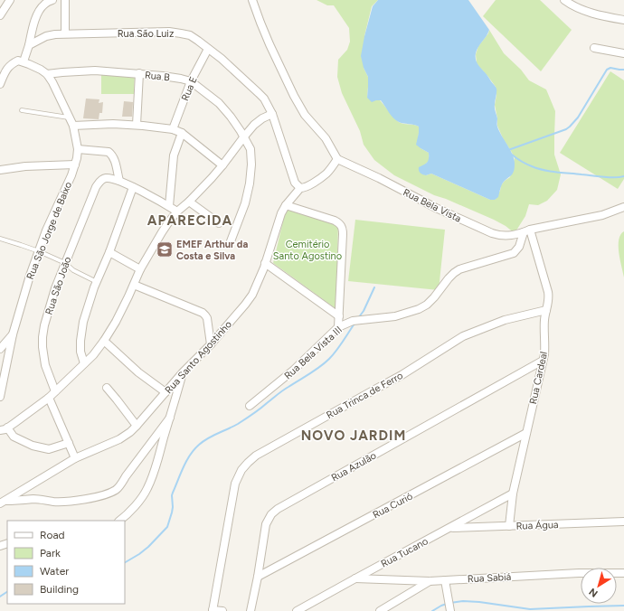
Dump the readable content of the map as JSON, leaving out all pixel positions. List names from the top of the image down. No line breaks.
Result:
{"streets":{"street":["Rua São Luiz","Rua B","Rua E","Rua Bela Vista","Rua São Jorge de Baixo","Rua São João","Rua Bela Vista III","Rua Santo Agostinho","Rua Cardeal","Rua Trinca de Ferro","Rua Azulão","Rua Curió","Rua Água","Rua Tucano","Rua Sabiá"]},"crossings":[["Rua São Luiz","Rua E"],["Rua São Luiz","Rua Santo Agostinho"],["Rua B","Rua E"],["Rua Bela Vista","Rua Bela Vista III"],["Rua Bela Vista","Rua Santo Agostinho"],["Rua Bela Vista","Rua Cardeal"],["Rua Bela Vista III","Rua Cardeal"],["Rua Cardeal","Rua Trinca de Ferro"],["Rua Cardeal","Rua Azulão"],["Rua Cardeal","Rua Curió"],["Rua Cardeal","Rua Água"],["Rua Cardeal","Rua Tucano"],["Rua Azulão","Rua Curió"],["Rua Água","Rua Tucano"],["Rua Tucano","Rua Sabiá"]],"districts":["APARECIDA","NOVO JARDIM"],"parks":["Cemitério Santo Agostino"],"places":{"school or university":["EMEF Arthur da Costa e Silva"]},"legend":["Road","Park","Water","Building"],"north":"bottom left"}
